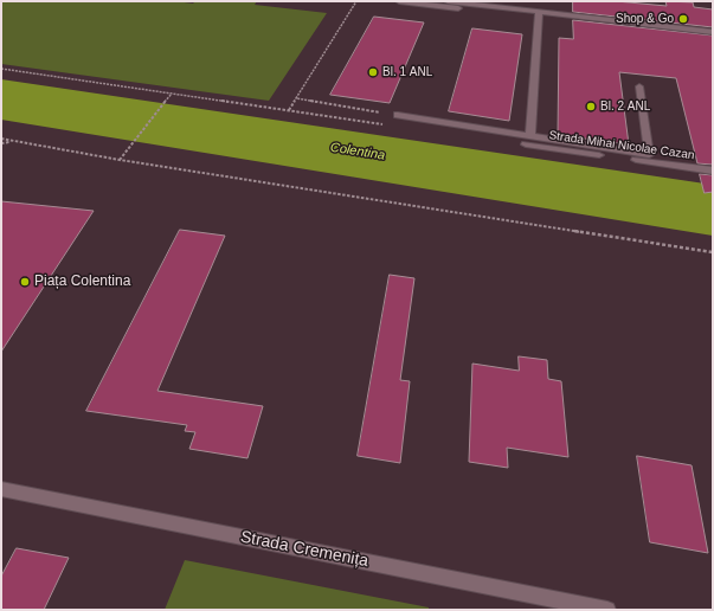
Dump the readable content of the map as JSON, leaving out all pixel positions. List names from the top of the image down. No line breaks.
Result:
{"streets":{"street":["Strada Mihai Nicolae Cazan","Strada Cremenița"]},"water":["Colentina"],"places":["Shop & Go","Bl. 1 ANL","Bl. 2 ANL","Piața Colentina"]}
